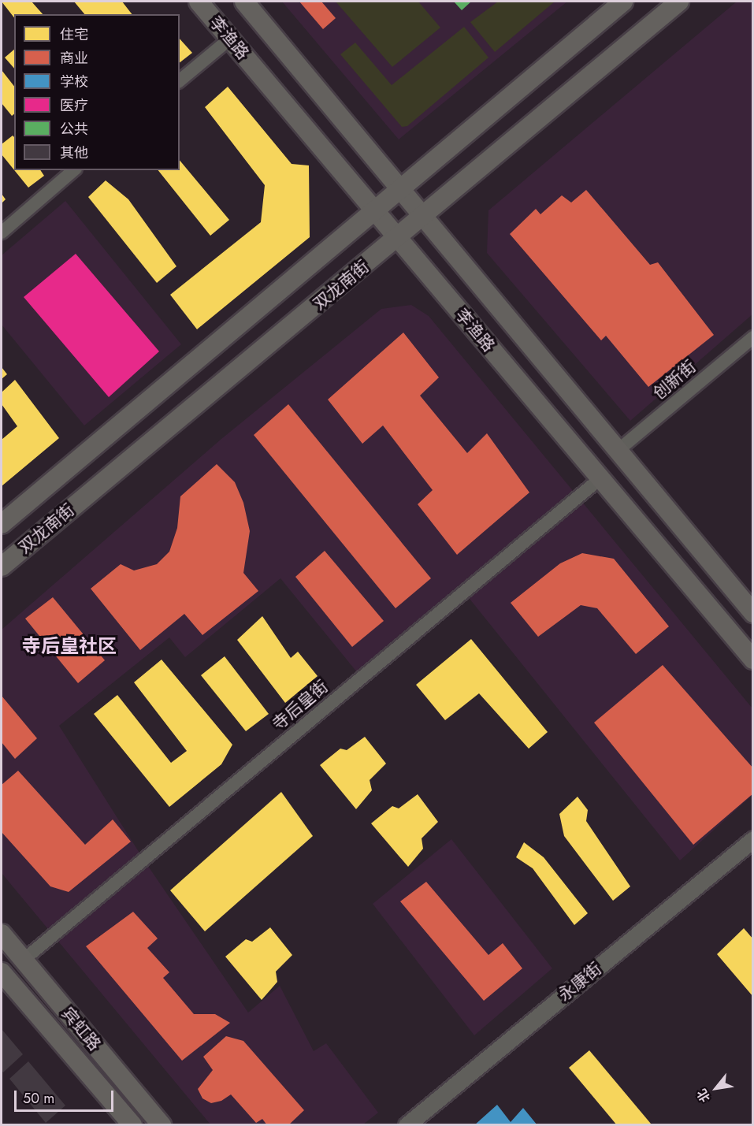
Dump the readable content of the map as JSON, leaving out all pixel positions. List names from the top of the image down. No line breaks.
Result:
{"streets":{"main road":["李渔路","双龙南街","宾虹路"],"street":["创新街","寺后皇街","永康街"]},"crossings":[["李渔路","双龙南街"],["李渔路","创新街"],["李渔路","寺后皇街"],["寺后皇街","宾虹路"]],"districts":["寺后皇社区"],"legend":["住宅","商业","学校","医疗","公共","其他"],"scale_bar":"50 m","north":"bottom left"}
